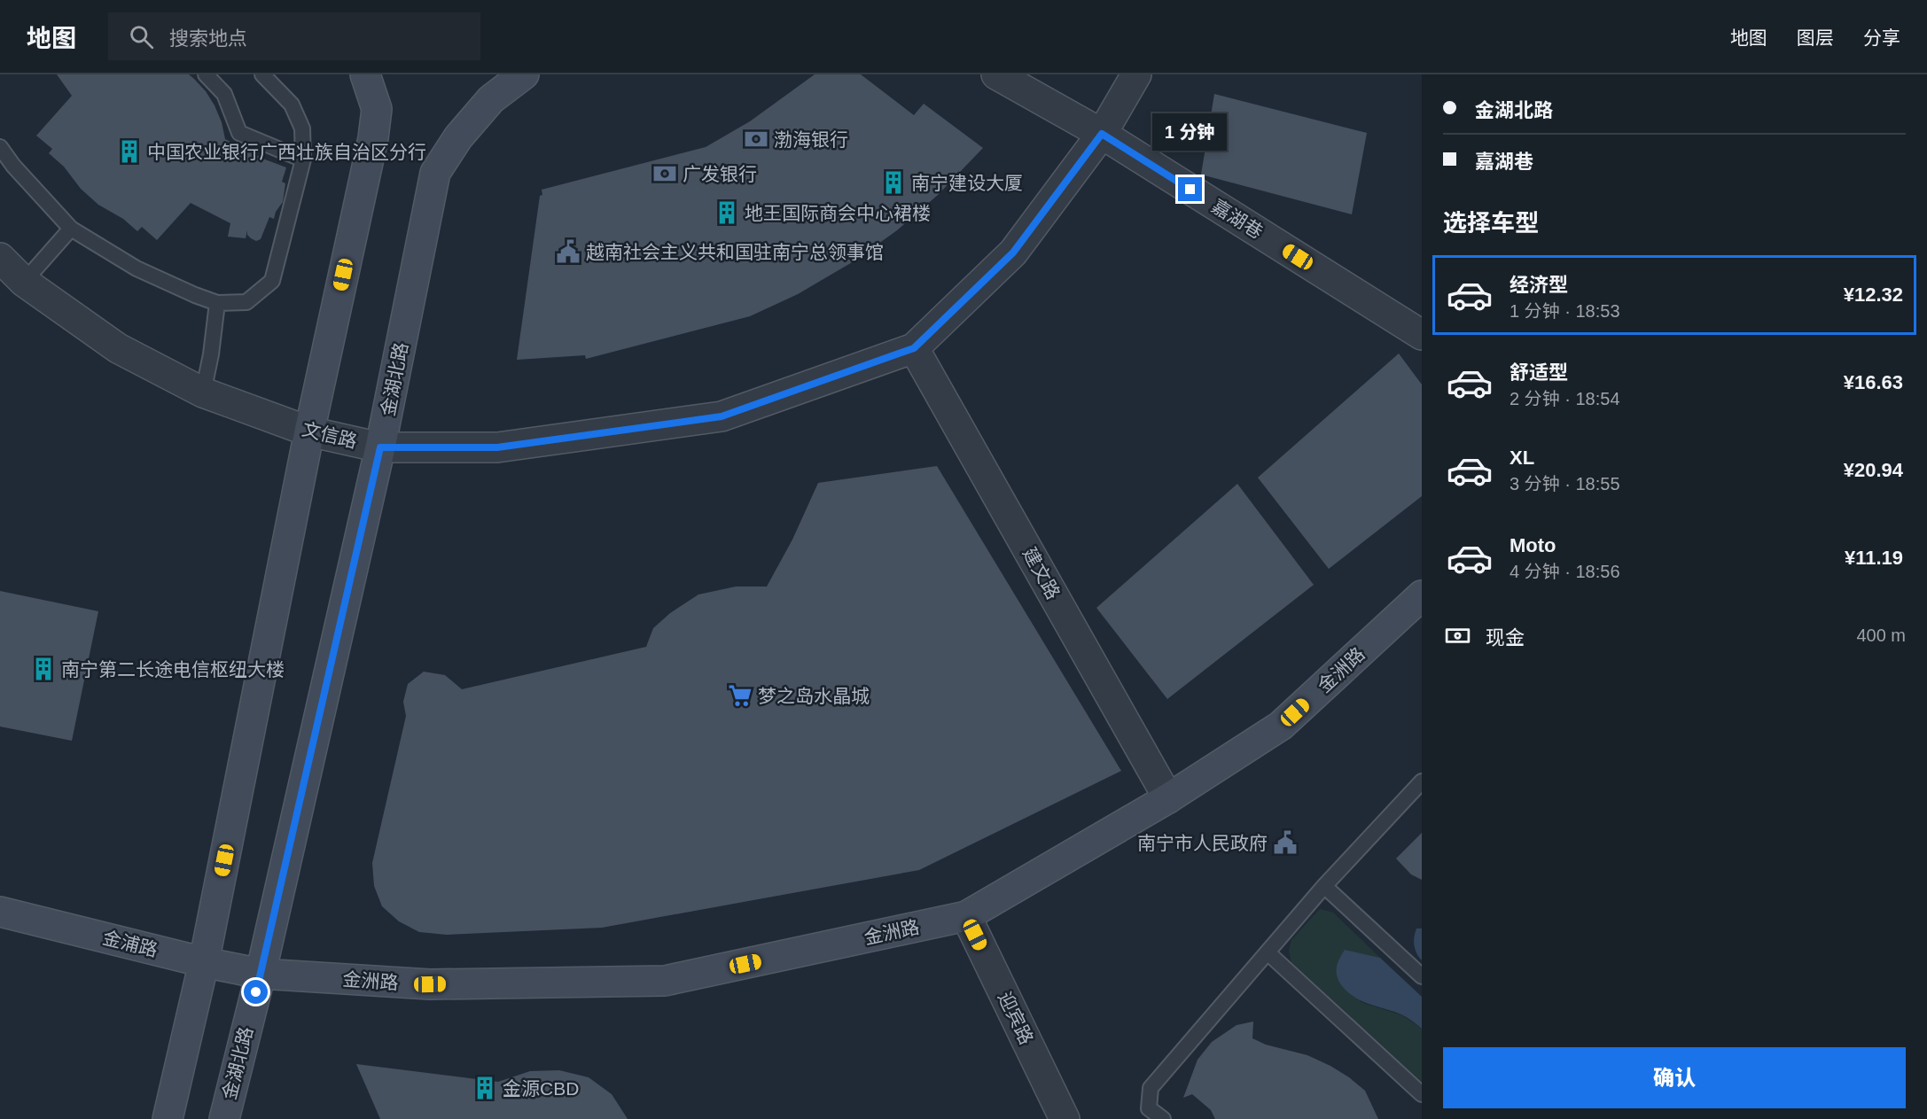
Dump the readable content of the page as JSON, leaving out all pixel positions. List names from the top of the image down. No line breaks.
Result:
{"streets":{"main road":["金湖北路","金洲路","金浦路"],"street":["嘉湖巷","文信路","建文路","迎宾路"]},"crossings":[["嘉湖巷","文信路"],["金湖北路","文信路"],["金湖北路","金洲路"],["金湖北路","金浦路"],["文信路","建文路"],["建文路","金洲路"],["金洲路","金浦路"],["金洲路","迎宾路"]],"places":{"bank":["渤海银行","广发银行"],"building":["中国农业银行广西壮族自治区分行","南宁建设大厦","地王国际商会中心裙楼","南宁第二长途电信枢纽大楼","金源CBD"],"public building":["越南社会主义共和国驻南宁总领事馆","南宁市人民政府"],"supermarket":["梦之岛水晶城"]},"page":{"header":"地图","search":"搜索地点","nav":["地图","图层","分享"],"banner":["金湖北路","嘉湖巷"],"bubble":"1 分钟","heading":"选择车型","list":[{"name":"经济型","note":"1 分钟 · 18:53","value":"¥12.32"},{"name":"舒适型","note":"2 分钟 · 18:54","value":"¥16.63"},{"name":"XL","note":"3 分钟 · 18:55","value":"¥20.94"},{"name":"Moto","note":"4 分钟 · 18:56","value":"¥11.19"}],"pay":["现金","400 m"],"buttons":"确认"}}
